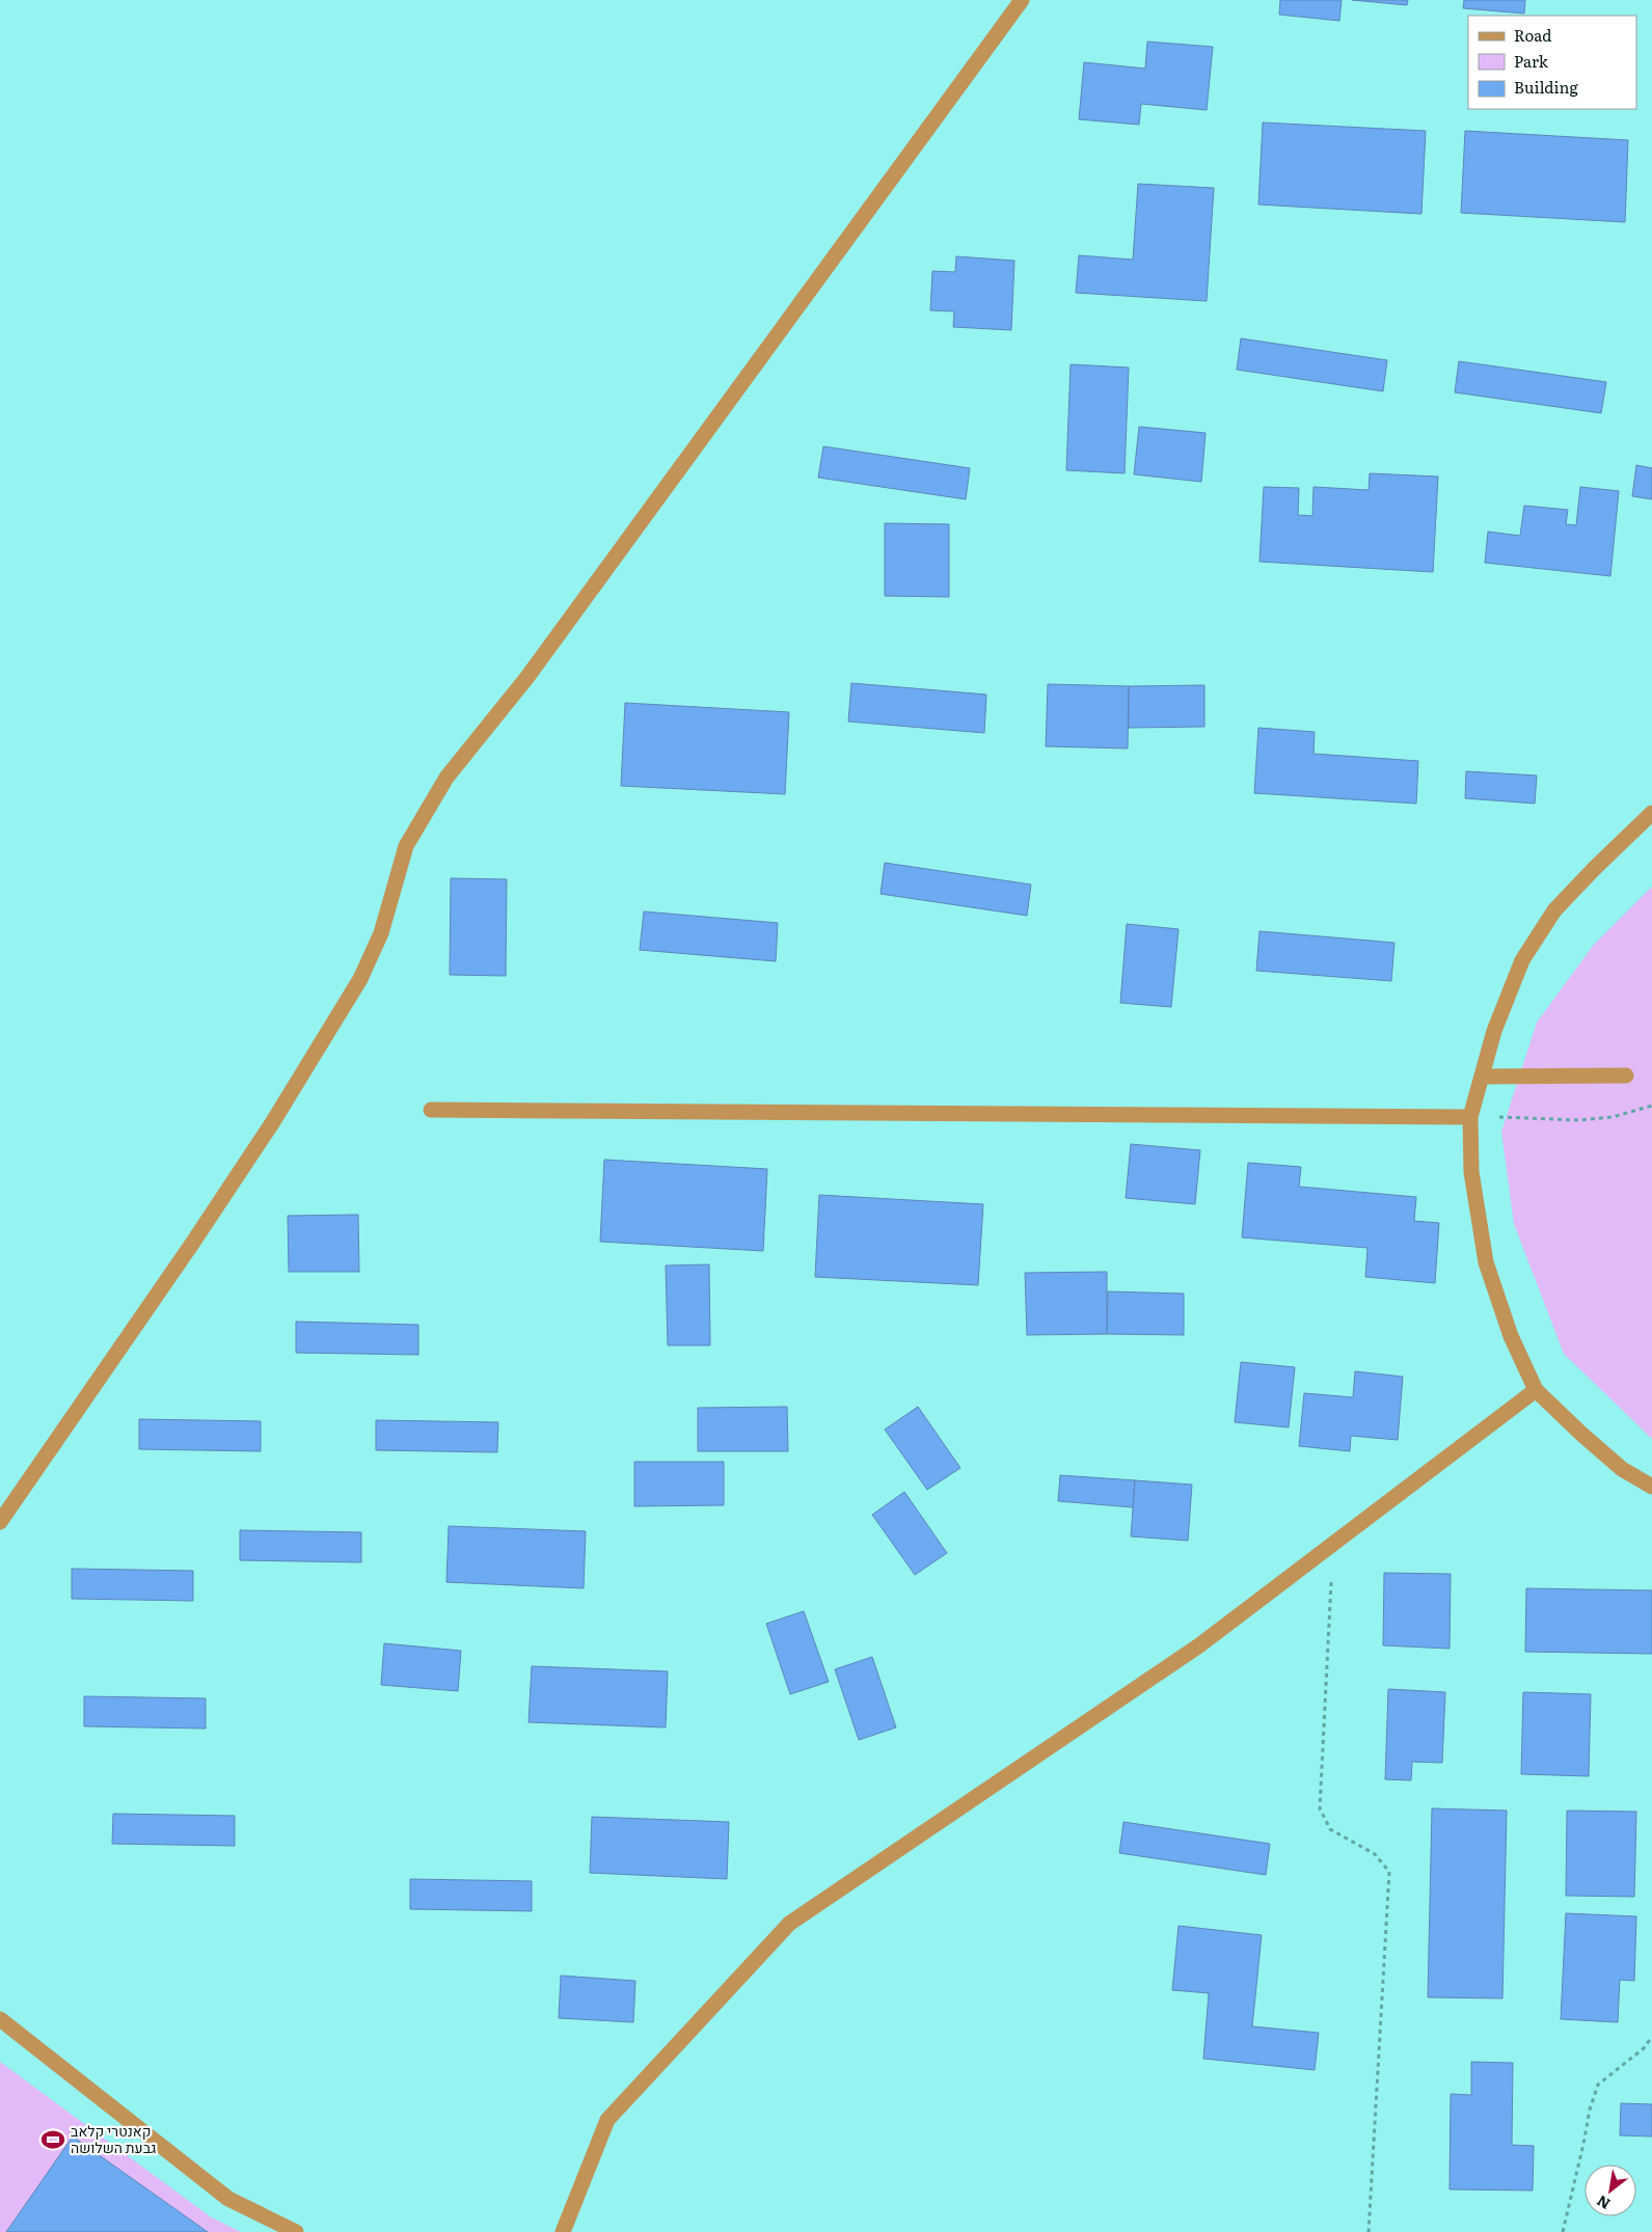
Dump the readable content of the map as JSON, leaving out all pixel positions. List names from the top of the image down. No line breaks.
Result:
{"places":{"sports":["קאנטרי קלאב גבעת השלושה"]},"legend":["Road","Park","Building"],"north":"bottom left"}
